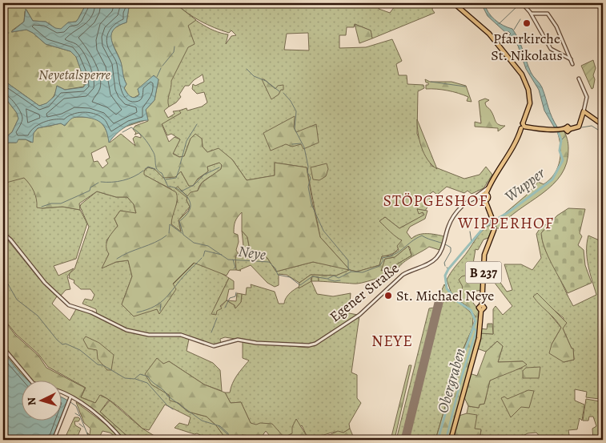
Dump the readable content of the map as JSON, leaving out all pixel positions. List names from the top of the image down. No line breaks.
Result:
{"streets":{"main road":["B 237"],"street":["Egener Straße"]},"districts":["STÖPGESHOF","WIPPERHOF","NEYE"],"water":["Wupper","Neye","Obergraben"],"parks":["Neyetalsperre"],"places":["Pfarrkirche St. Nikolaus","St. Michael Neye"],"north":"left"}
